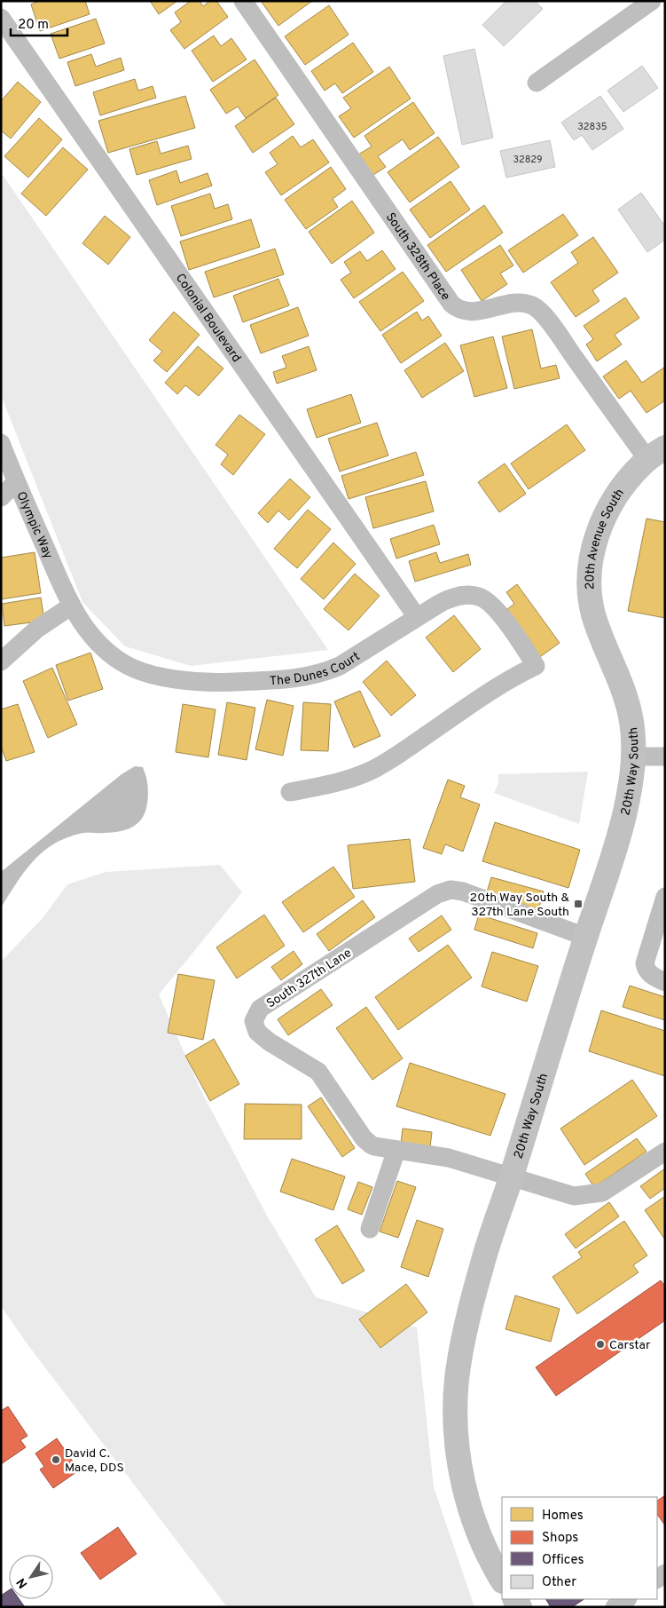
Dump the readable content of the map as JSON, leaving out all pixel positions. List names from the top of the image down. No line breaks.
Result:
{"streets":{"street":["South 328th Place","Colonial Boulevard","Olympic Way","20th Avenue South","The Dunes Court","20th Way South","South 327th Lane"]},"crossings":[["South 328th Place","20th Avenue South"],["Colonial Boulevard","The Dunes Court"],["Olympic Way","The Dunes Court"],["20th Avenue South","20th Way South"],["20th Way South","South 327th Lane"]],"places":{"transit":["20th Way South & 327th Lane South"],"other":["Carstar","David C. Mace, DDS"]},"house_numbers":["32835","32829"],"legend":["Homes","Shops","Offices","Other"],"scale_bar":"20 m","north":"bottom left"}
